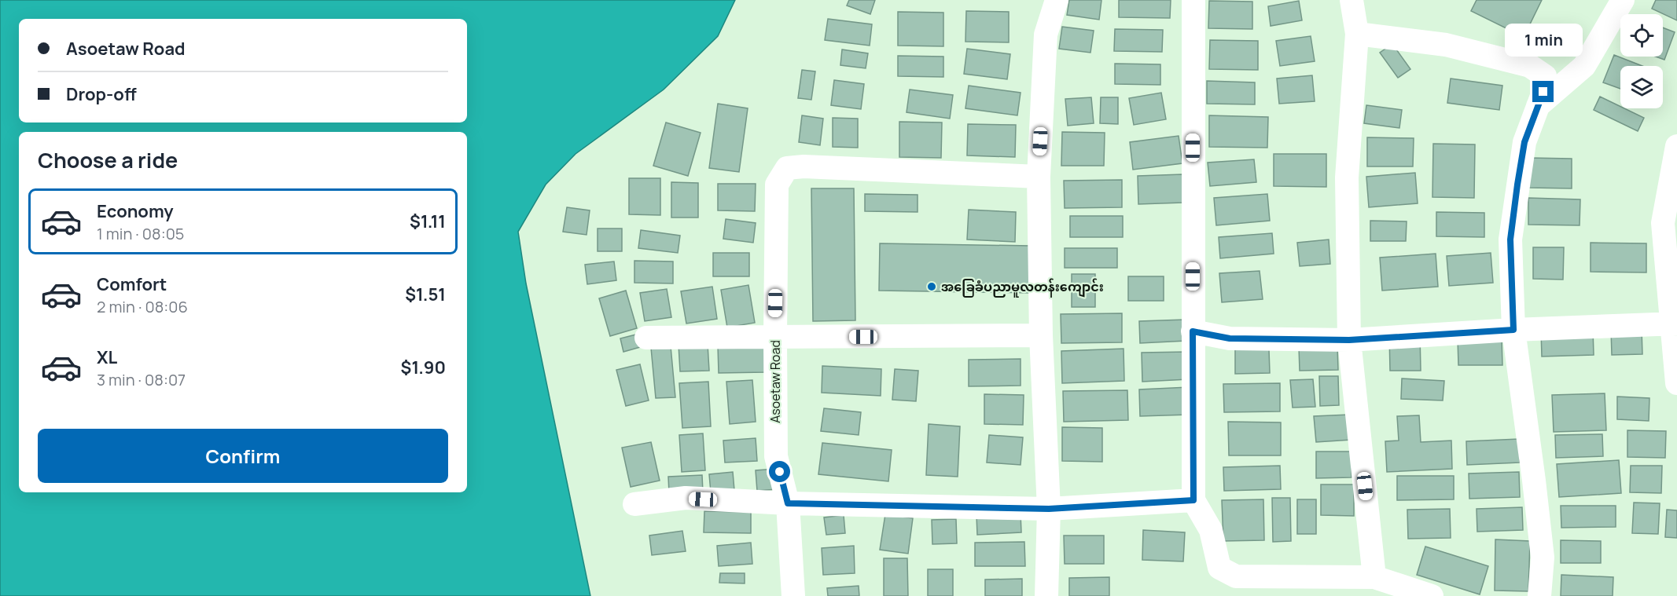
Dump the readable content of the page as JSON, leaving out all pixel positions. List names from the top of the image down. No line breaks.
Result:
{"streets":{"street":["Asoetaw Road"]},"places":["အခြေခံပညာမူလတန်းကျောင်း"],"page":{"banner":["Asoetaw Road","Drop-off"],"bubble":"1 min","heading":"Choose a ride","list":[{"name":"Economy","note":"1 min · 08:05","value":"$1.11"},{"name":"Comfort","note":"2 min · 08:06","value":"$1.51"},{"name":"XL","note":"3 min · 08:07","value":"$1.90"}],"buttons":"Confirm"}}
